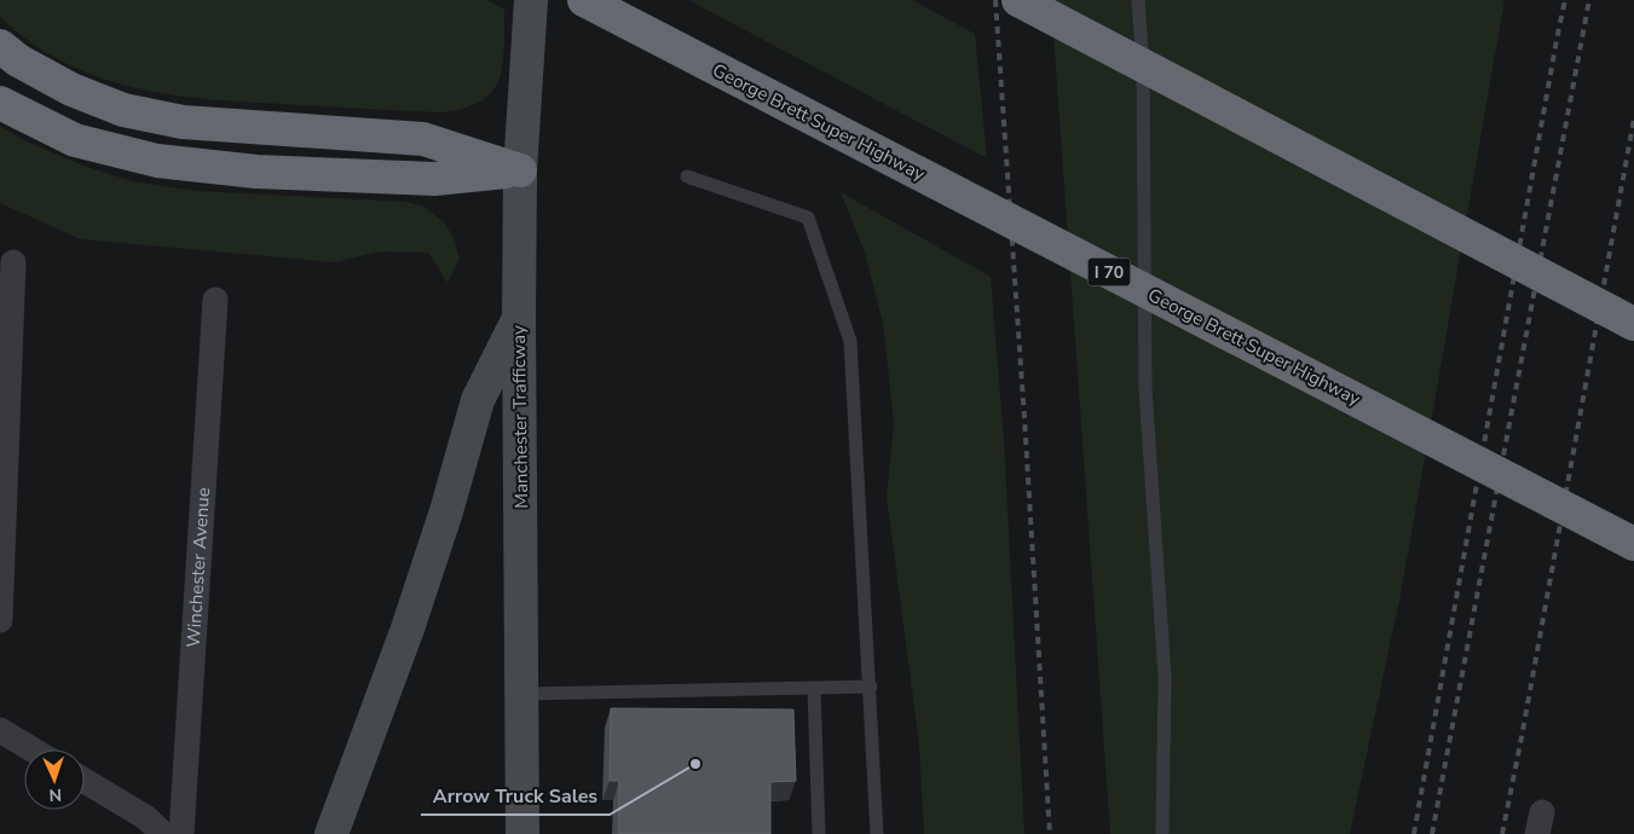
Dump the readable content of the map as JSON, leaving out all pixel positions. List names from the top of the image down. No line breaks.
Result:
{"streets":{"highway":["George Brett Super Highway","I 70"],"main road":["Manchester Trafficway"],"street":["Winchester Avenue"]},"places":["Arrow Truck Sales"],"north":"bottom"}
